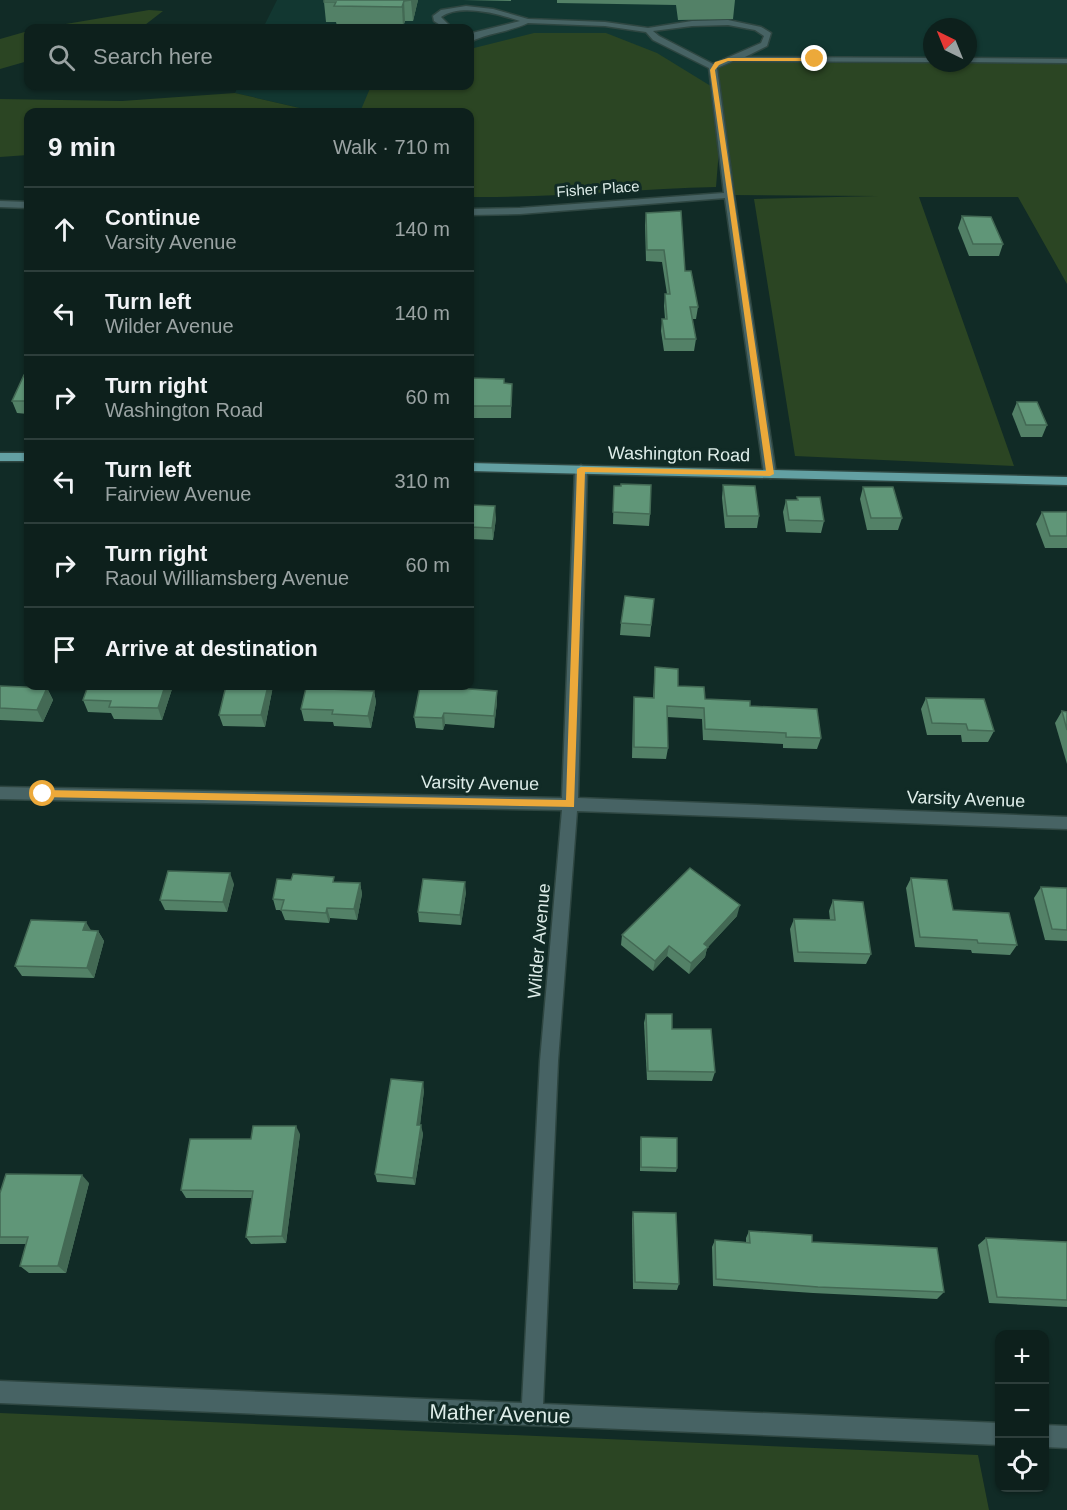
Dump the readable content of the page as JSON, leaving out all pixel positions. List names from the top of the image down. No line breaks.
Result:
{"streets":{"main road":["Washington Road"],"street":["Fisher Place","Varsity Avenue","Wilder Avenue","Mather Avenue"]},"crossings":[["Washington Road","Wilder Avenue"],["Varsity Avenue","Wilder Avenue"],["Wilder Avenue","Mather Avenue"]],"north":"top left","page":{"search":"Search here","heading":["9 min","Walk · 710 m"],"list":[["Continue","Varsity Avenue","140 m"],["Turn left","Wilder Avenue","140 m"],["Turn right","Washington Road","60 m"],["Turn left","Fairview Avenue","310 m"],["Turn right","Raoul Williamsberg Avenue","60 m"],"Arrive at destination"],"map_buttons":["+","−"]}}
